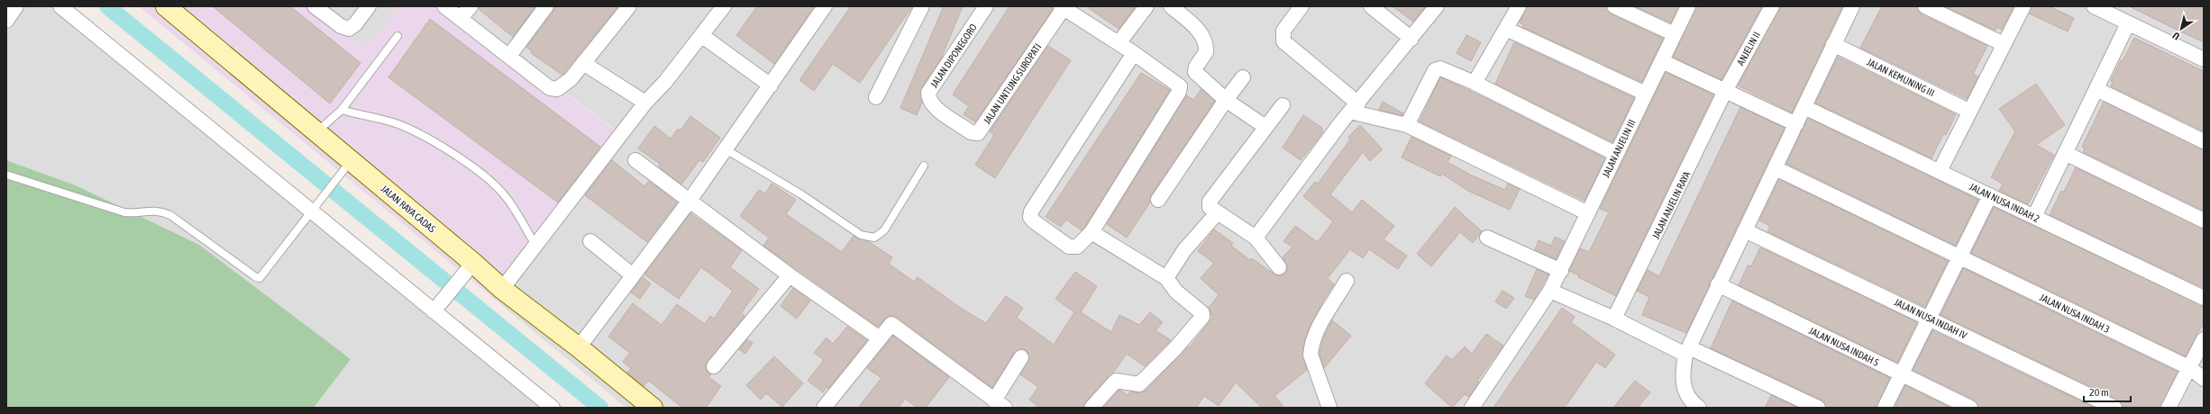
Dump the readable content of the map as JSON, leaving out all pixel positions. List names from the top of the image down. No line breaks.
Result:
{"streets":{"street":["ANJELIN II","JALAN DIPONEGORO","JALAN KEMUNING III","JALAN UNTUNG SUROPATI","JALAN ANJELIN III","JALAN NUSA INDAH 2","JALAN ANJELIN RAYA","JALAN RAYA CADAS","JALAN NUSA INDAH 3","JALAN NUSA INDAH IV","JALAN NUSA INDAH 5"]},"crossings":[["ANJELIN II","JALAN ANJELIN RAYA"],["JALAN DIPONEGORO","JALAN UNTUNG SUROPATI"]],"scale_bar":"20 m","north":"bottom left"}
